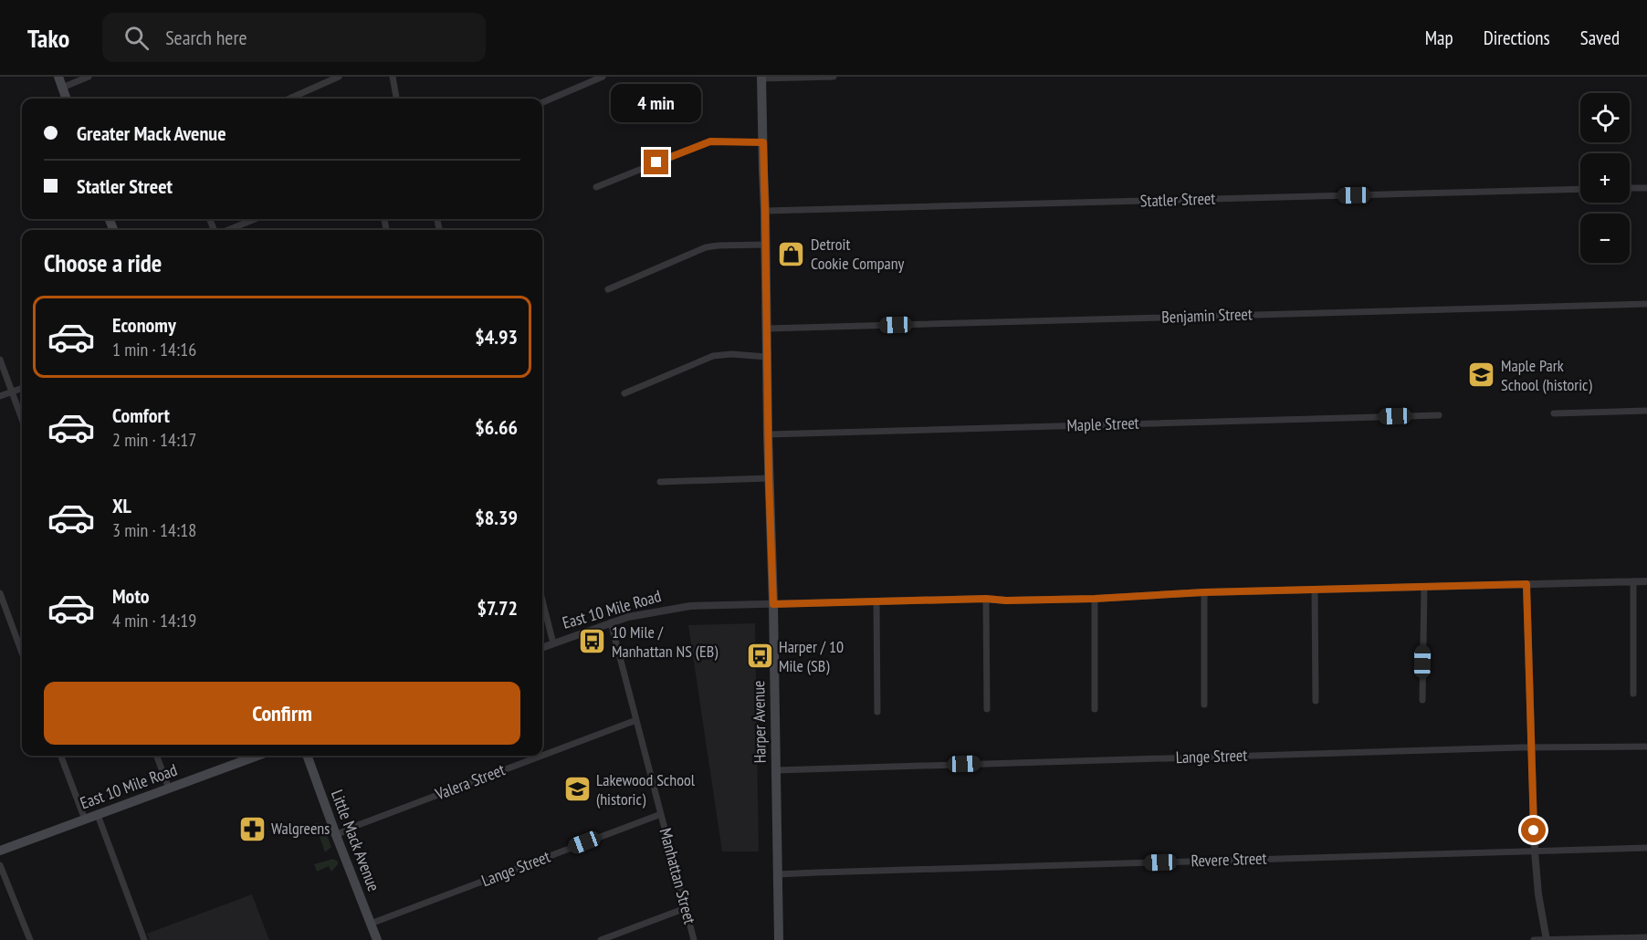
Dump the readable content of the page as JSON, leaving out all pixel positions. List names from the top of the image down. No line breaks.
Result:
{"streets":{"main road":["East 10 Mile Road","Harper Avenue","Little Mack Avenue"],"street":["Statler Street","Benjamin Street","Maple Street","Lange Street","Valera Street","Revere Street","Manhattan Street"]},"crossings":[["Statler Street","Harper Avenue"],["Benjamin Street","Harper Avenue"],["Maple Street","Harper Avenue"],["East 10 Mile Road","Harper Avenue"],["East 10 Mile Road","Manhattan Street"],["Harper Avenue","Lange Street"],["Harper Avenue","Revere Street"],["Lange Street","Little Mack Avenue"],["Lange Street","Manhattan Street"],["Valera Street","Little Mack Avenue"],["Valera Street","Manhattan Street"]],"places":{"shop":["Detroit Cookie Company"],"school or university":["Maple Park School (historic)","Lakewood School (historic)"],"bus stop":["10 Mile / Manhattan NS (EB)","Harper / 10 Mile (SB)"],"pharmacy":["Walgreens"]},"page":{"header":"Tako","search":"Search here","nav":["Map","Directions","Saved"],"bubble":"4 min","map_buttons":["+","−"],"banner":["Greater Mack Avenue","Statler Street"],"heading":"Choose a ride","list":[{"name":"Economy","note":"1 min · 14:16","value":"$4.93"},{"name":"Comfort","note":"2 min · 14:17","value":"$6.66"},{"name":"XL","note":"3 min · 14:18","value":"$8.39"},{"name":"Moto","note":"4 min · 14:19","value":"$7.72"}],"buttons":"Confirm"}}
